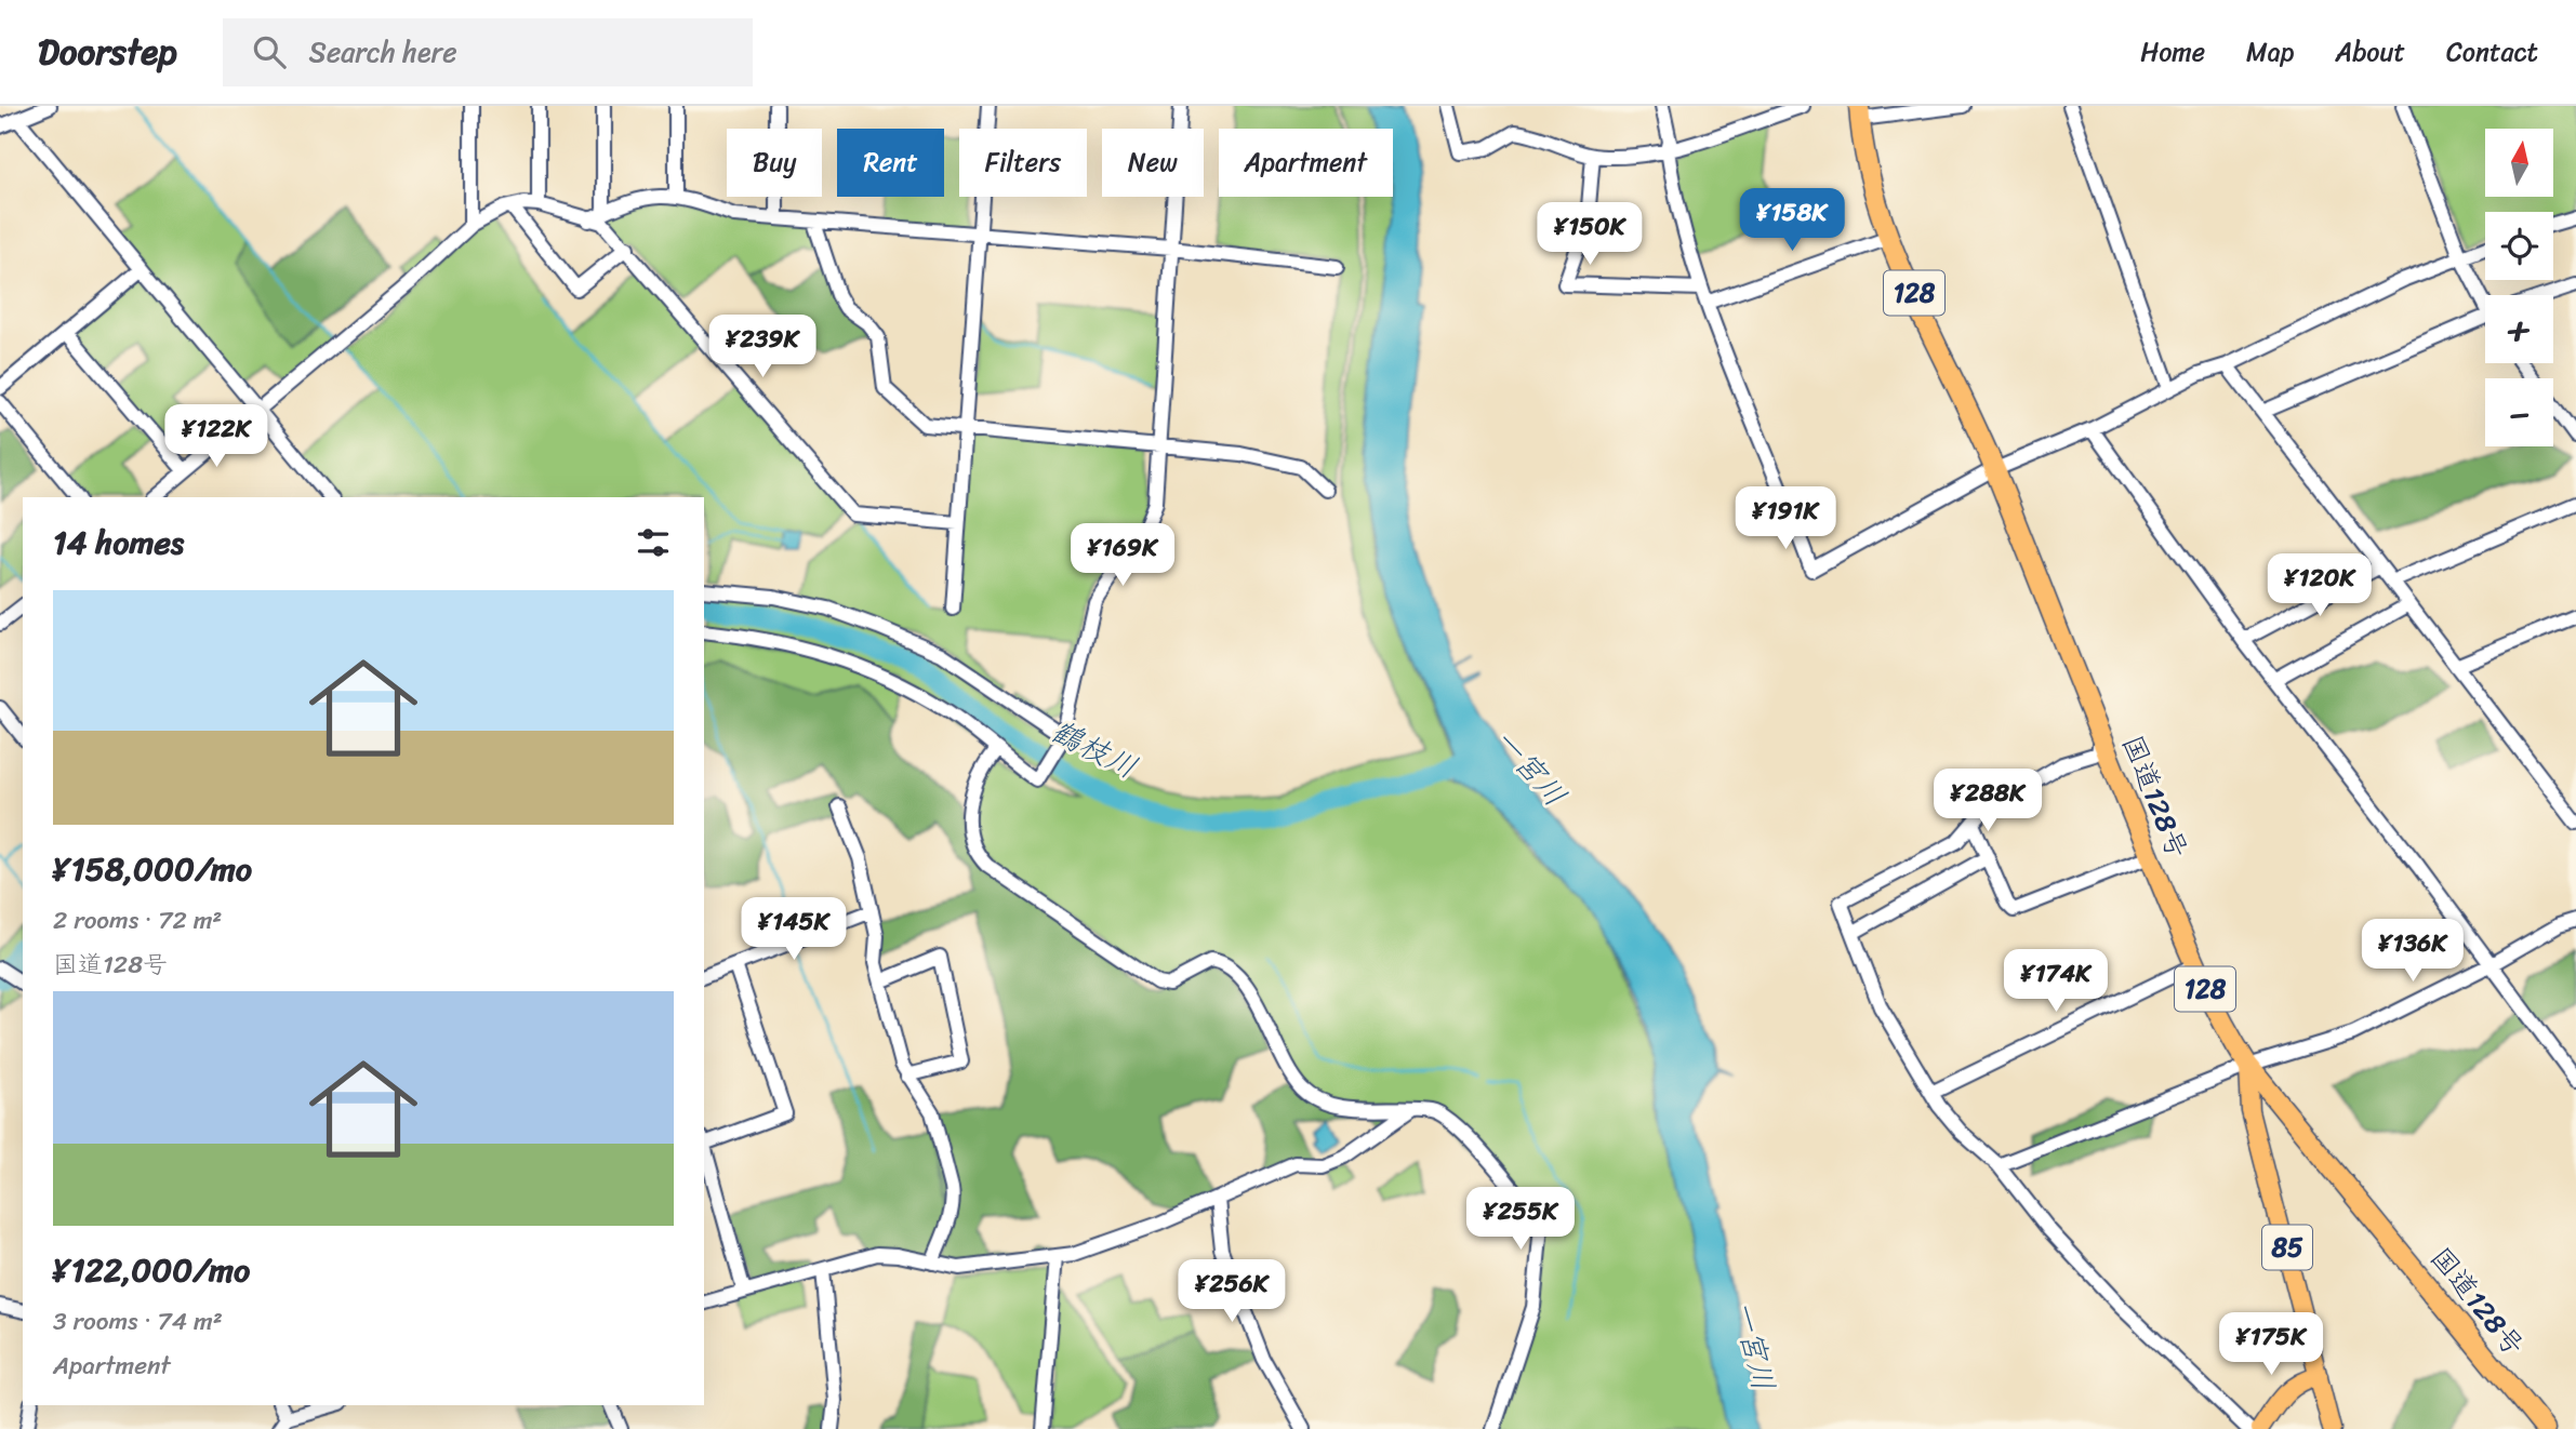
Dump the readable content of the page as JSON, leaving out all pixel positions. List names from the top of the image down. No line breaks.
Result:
{"streets":{"highway":["128","国道128号"],"main road":["85"]},"crossings":[["国道128号","85"]],"water":["鶴枝川","一宮川"],"north":"top","page":{"header":"Doorstep","search":"Search here","nav":["Home","Map","About","Contact"],"map_buttons":["+","−"],"chip":["Buy","Rent","Filters","New","Apartment"],"price":["¥158K","¥150K","¥239K","¥122K","¥191K","¥169K","¥120K","¥288K","¥145K","¥136K","¥174K","¥255K","¥256K","¥175K"],"heading":"14 homes","list":[{"name":"¥158,000/mo","note":"2 rooms · 72 m² · 国道128号"},{"name":"¥122,000/mo","note":"3 rooms · 74 m² · Apartment"}]}}
